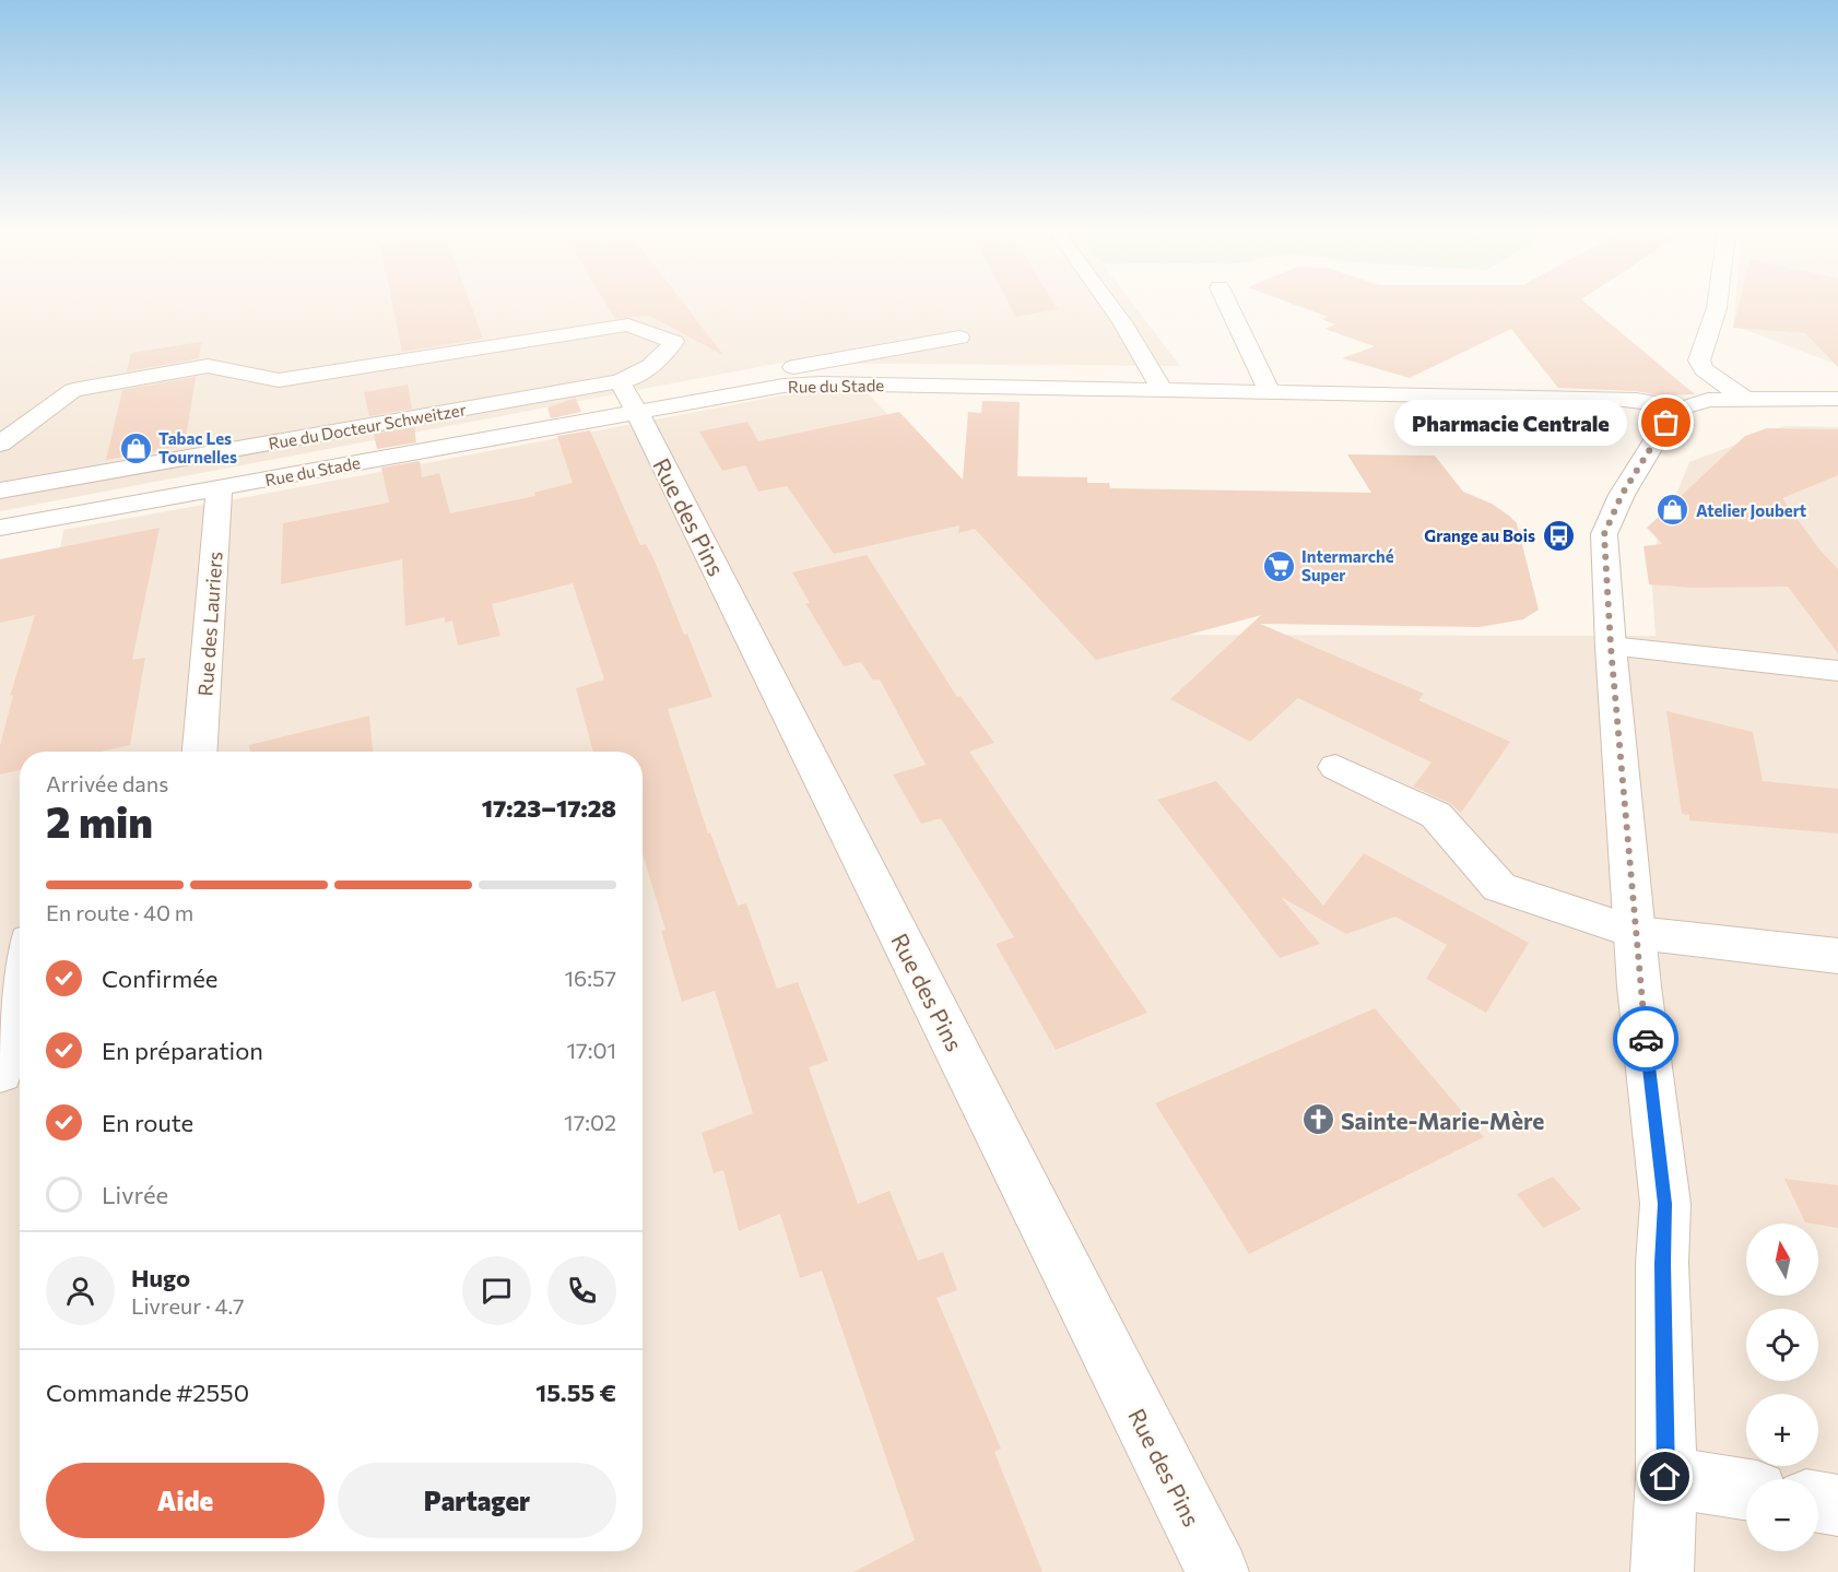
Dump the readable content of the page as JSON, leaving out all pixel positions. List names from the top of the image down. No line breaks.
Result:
{"streets":{"street":["Rue du Stade","Rue du Docteur Schweitzer","Rue des Pins","Rue des Lauriers"]},"crossings":[["Rue du Stade","Rue du Docteur Schweitzer"],["Rue du Stade","Rue des Pins"],["Rue du Stade","Rue des Lauriers"],["Rue du Docteur Schweitzer","Rue des Pins"]],"places":{"other":["Pharmacie Centrale"],"shop":["Tabac Les Tournelles","Atelier Joubert"],"bus stop":["Grange au Bois"],"supermarket":["Intermarché Super"],"church":["Sainte-Marie-Mère"]},"north":"top","page":{"bubble":"Pharmacie Centrale","heading":["2 min","Arrivée dans","17:23–17:28"],"panel":["Hugo","Livreur · 4.7","Commande #2550","15.55 €"],"bar":"En route · 40 m","list":[["Confirmée","16:57"],["En préparation","17:01"],["En route","17:02"],"Livrée"],"map_buttons":["+","−"],"buttons":["Aide","Partager"]}}
